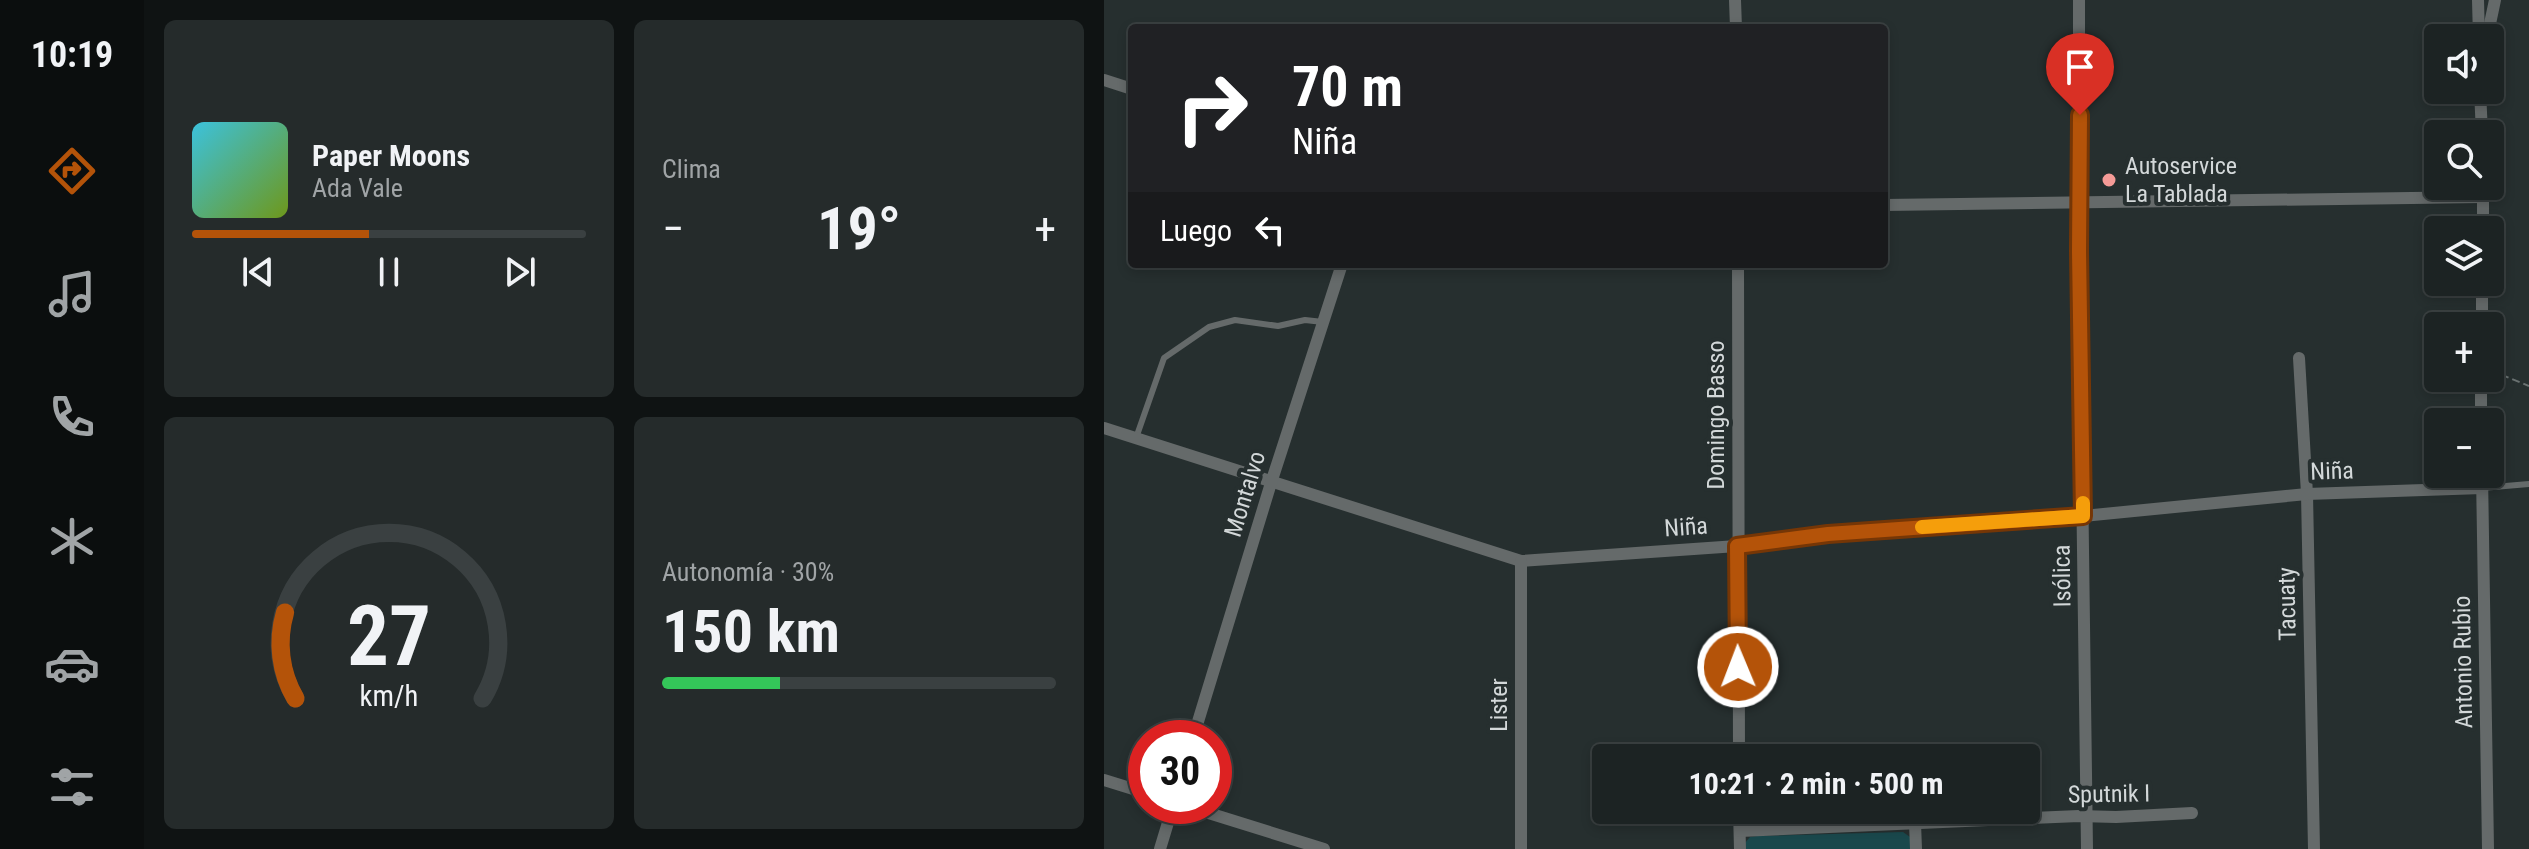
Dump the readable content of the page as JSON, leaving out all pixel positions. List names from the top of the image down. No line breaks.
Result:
{"streets":{"street":["Domingo Basso","Niña","Montalvo","Isólica","Tacuaty","Antonio Rubio","Lister","Sputnik I"]},"crossings":[["Domingo Basso","Niña"],["Niña","Montalvo"],["Niña","Isólica"],["Niña","Tacuaty"],["Niña","Antonio Rubio"],["Niña","Lister"],["Isólica","Sputnik I"]],"places":["Autoservice La Tablada"],"page":{"tabs":"10:19","tile":["Clima",["Autonomía · 30%","150 km"]],"map_buttons":["+","−"],"turn":["70 m","Niña"],"song":["Paper Moons","Ada Vale"],"then":"Luego","heat":["−","19°","+"],"limit":"30","trip":"10:21 · 2 min · 500 m","gauge":["27","km/h"]}}
